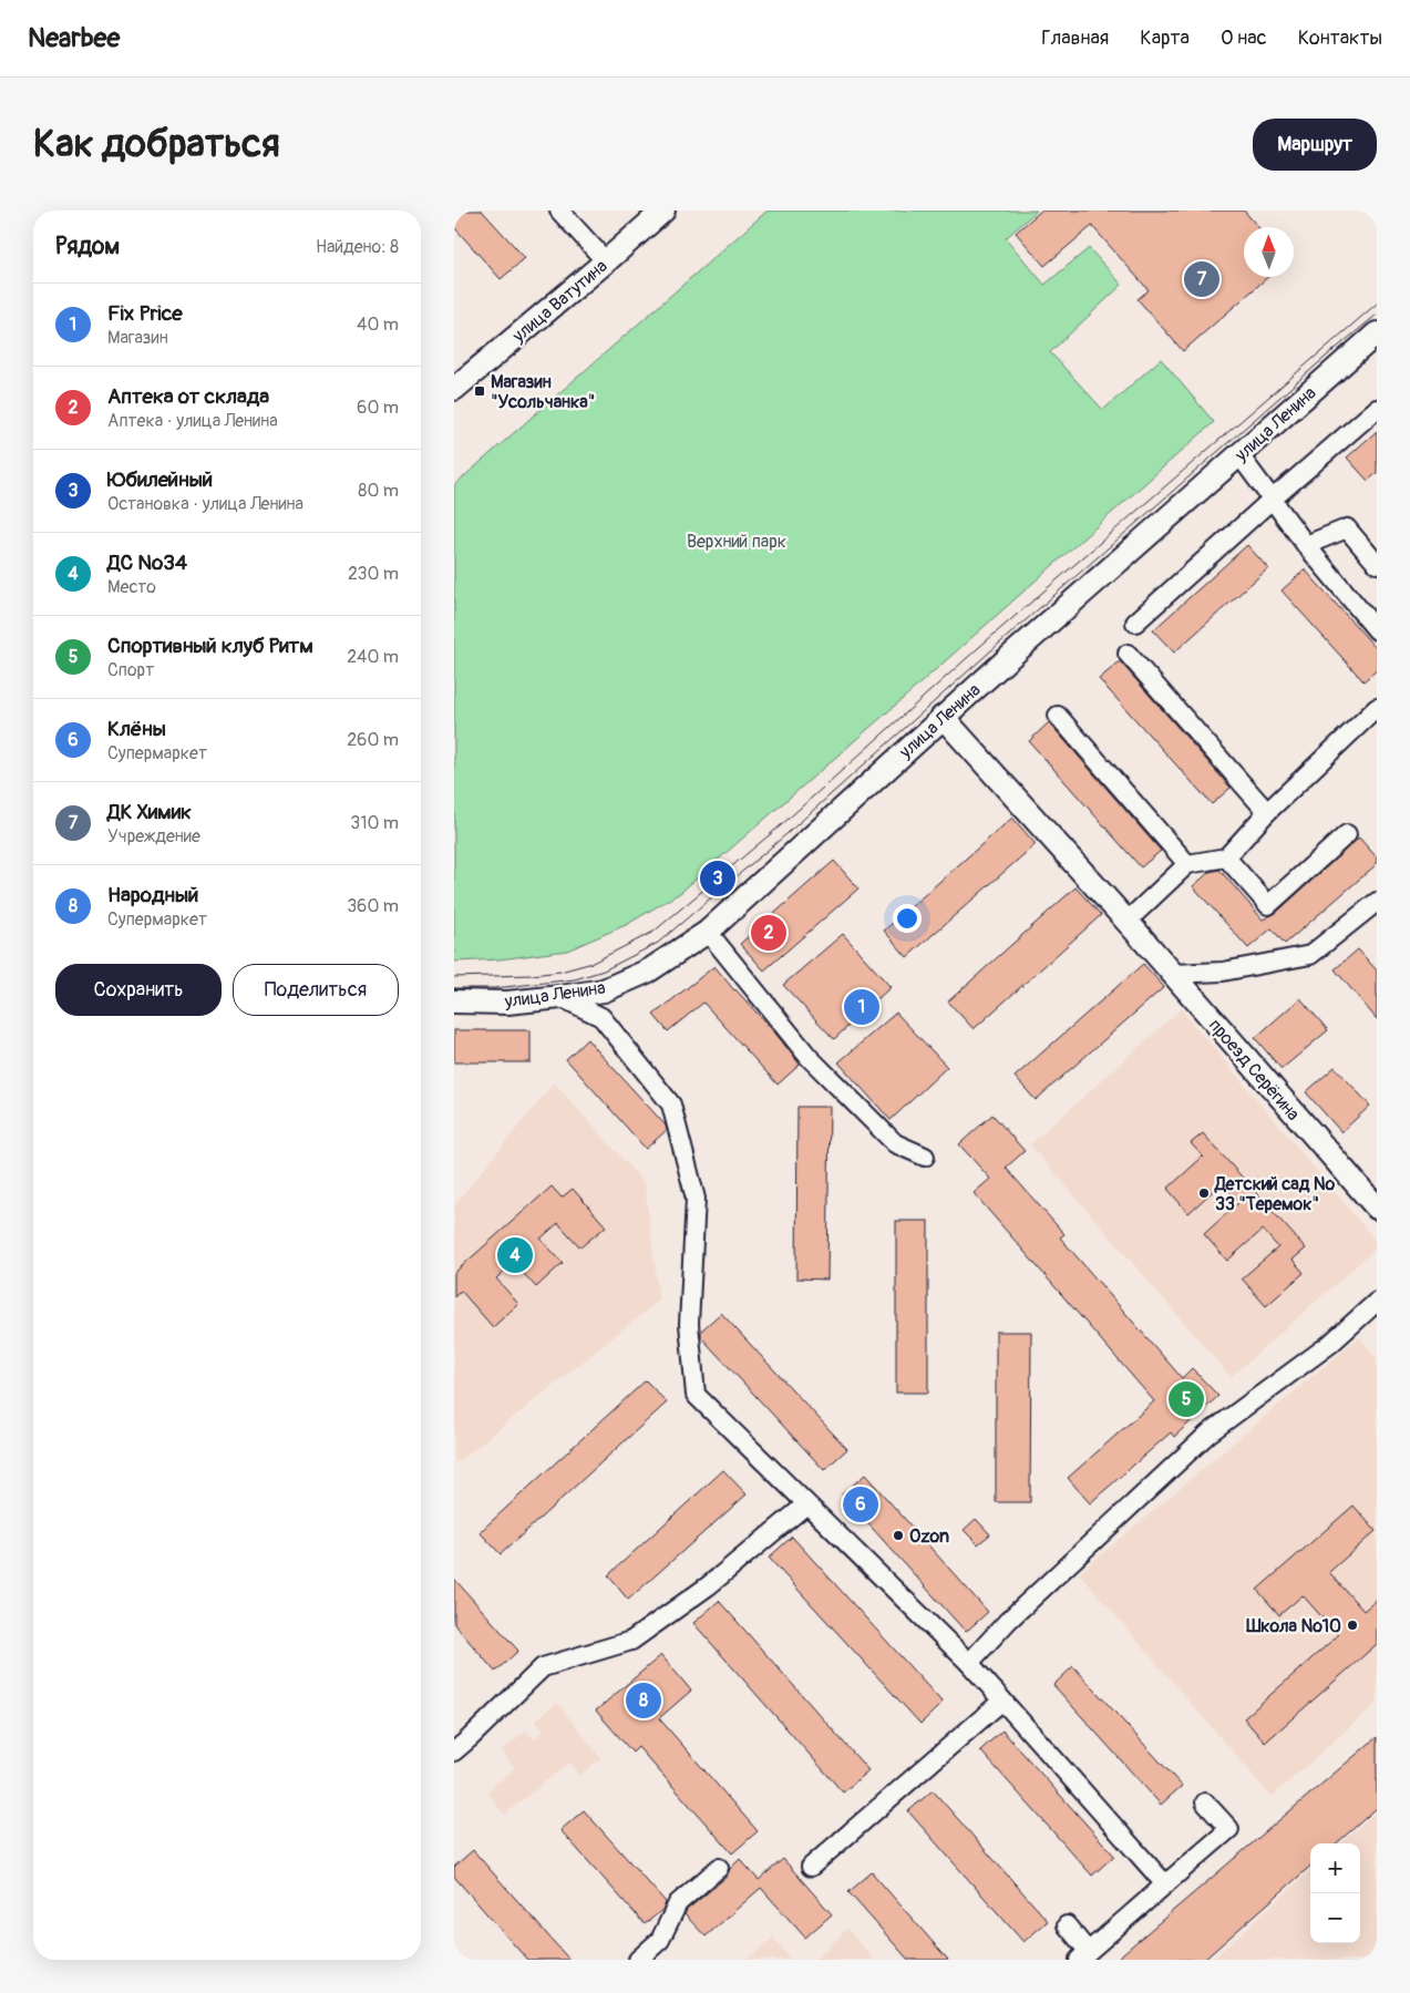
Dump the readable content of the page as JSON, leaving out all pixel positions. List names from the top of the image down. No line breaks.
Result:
{"streets":{"street":["улица Ватутина","улица Ленина","проезд Серёгина"]},"crossings":[["улица Ленина","проезд Серёгина"]],"parks":["Верхний парк"],"places":{"transit":["Магазин \"Усольчанка\""],"other":["Детский сад № 33 \"Теремок\"","Ozon","Школа №10"]},"north":"top","page":{"header":"Nearbee","nav":["Главная","Карта","О нас","Контакты"],"buttons":["Маршрут",["Сохранить","Поделиться"]],"title":"Как добраться","heading":["Рядом","Найдено: 8"],"pins":["7","3","2","1","4","5","6","8"],"list":[{"mark":"1","name":"Fix Price","note":"Магазин","value":"40 m"},{"mark":"2","name":"Аптека от склада","note":"Аптека · улица Ленина","value":"60 m"},{"mark":"3","name":"Юбилейный","note":"Остановка · улица Ленина","value":"80 m"},{"mark":"4","name":"ДС №34","note":"Место","value":"230 m"},{"mark":"5","name":"Спортивный клуб Ритм","note":"Спорт","value":"240 m"},{"mark":"6","name":"Клёны","note":"Супермаркет","value":"260 m"},{"mark":"7","name":"ДК Химик","note":"Учреждение","value":"310 m"},{"mark":"8","name":"Народный","note":"Супермаркет","value":"360 m"}],"map_buttons":["+","−"]}}
